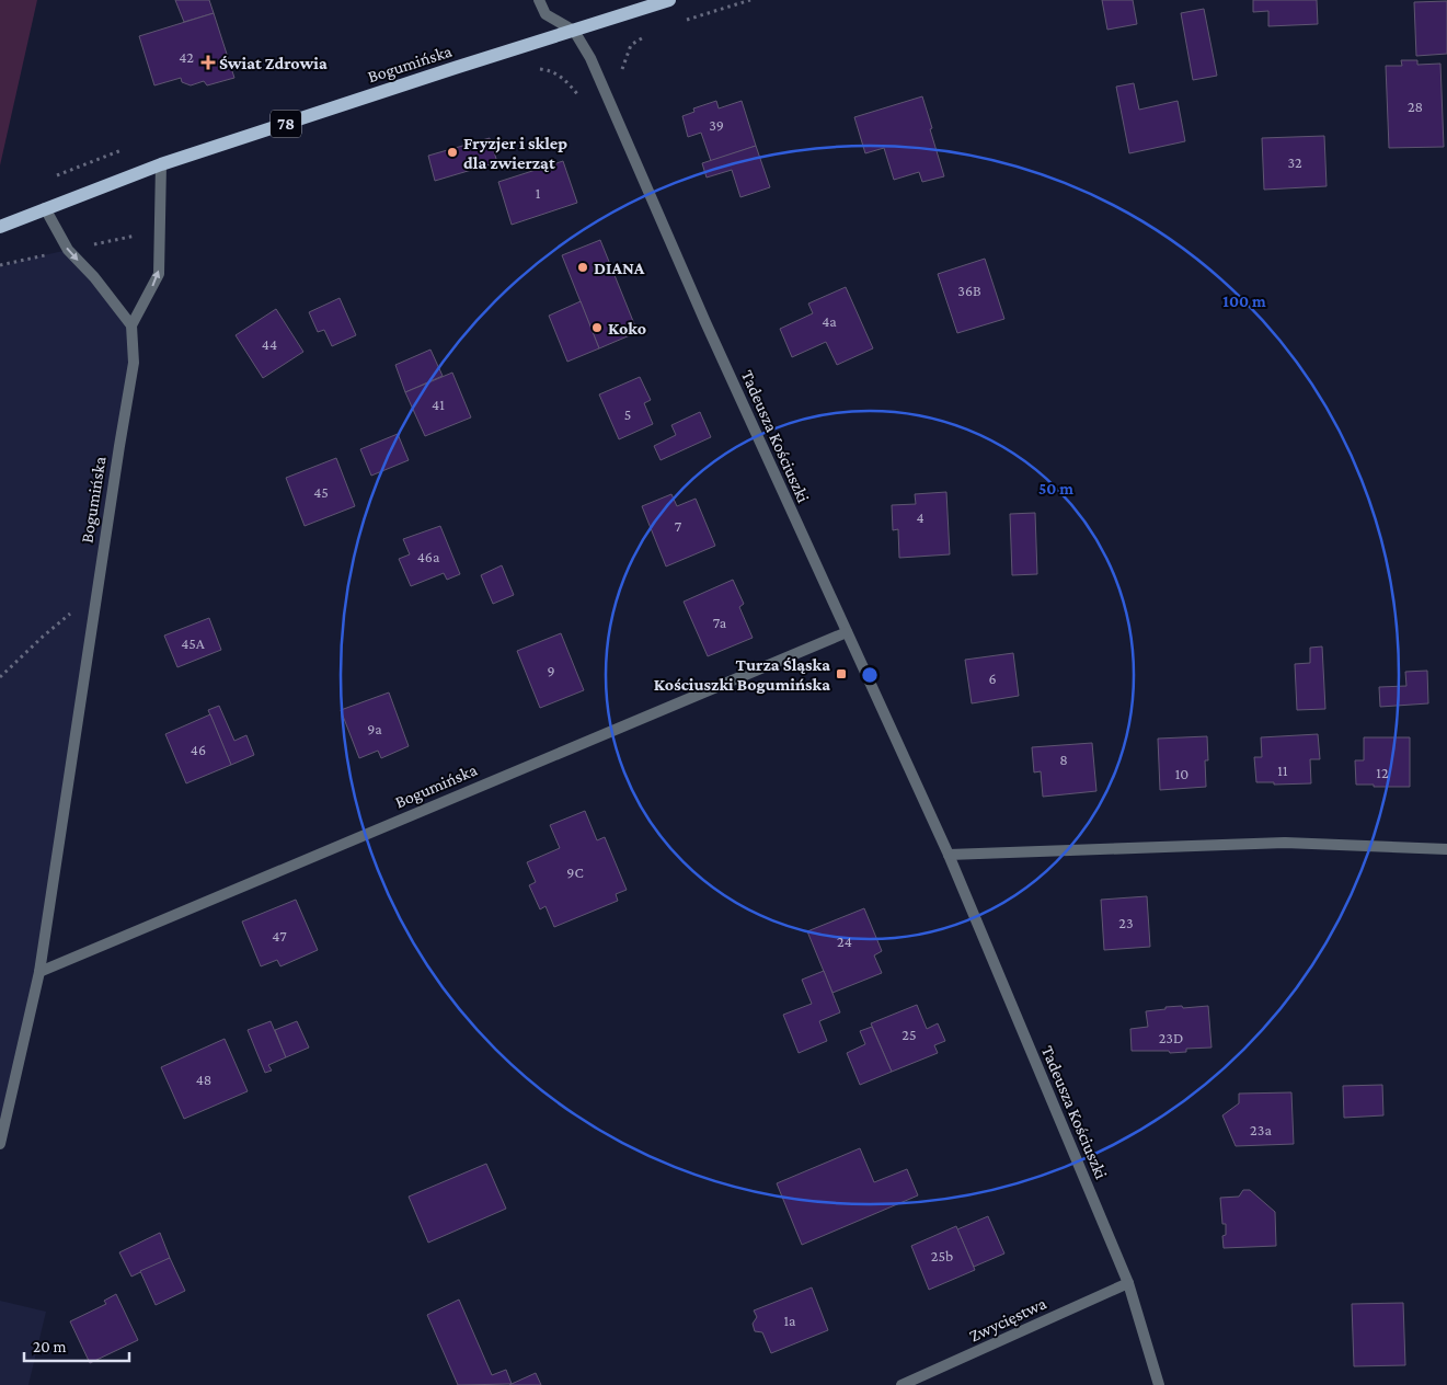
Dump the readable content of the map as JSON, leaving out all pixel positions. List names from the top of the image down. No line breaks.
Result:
{"streets":{"main road":["Bogumińska","78"],"street":["Tadeusza Kościuszki","Zwycięstwa"]},"crossings":[["Bogumińska","Tadeusza Kościuszki"],["Tadeusza Kościuszki","Zwycięstwa"]],"places":{"health":["Świat Zdrowia"],"other":["Fryzjer i sklep dla zwierząt","DIANA","Koko"],"transit":["Turza Śląska Kościuszki Bogumińska"]},"house_numbers":["42","28","39","32","1","36B","4a","44","41","5","45","4","7","46a","7a","45A","9","6","9a","46","8","11","12","10","9C","23","47","24","25","23D","48","23a","25b","1a"],"scale_bar":"20 m","rings":["100 m","50 m"]}
